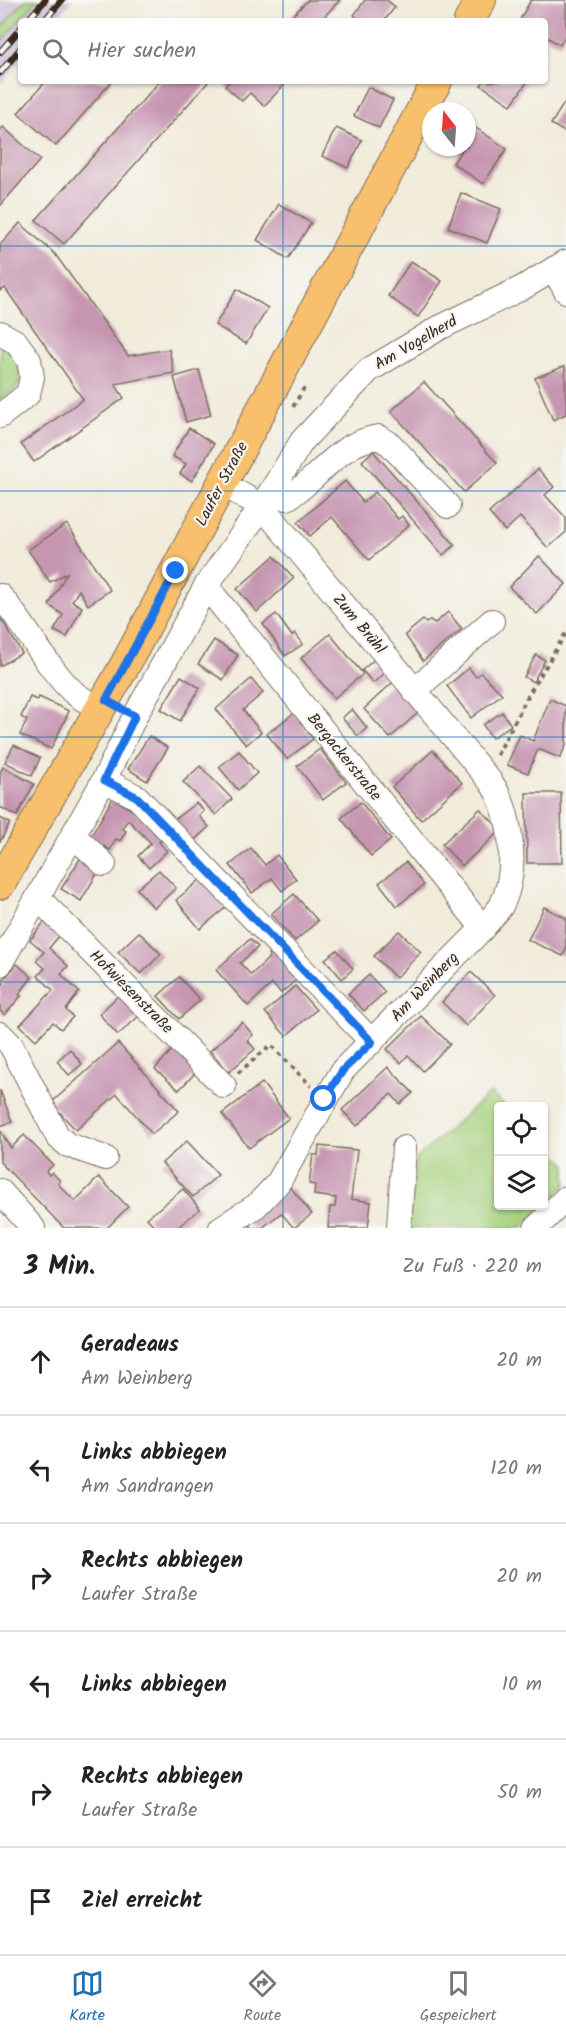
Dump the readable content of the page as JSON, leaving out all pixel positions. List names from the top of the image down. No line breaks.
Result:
{"streets":{"main road":["Laufer Straße"],"street":["Am Vogelherd","Zum Brühl","Bergackerstraße","Am Weinberg","Hofwiesenstraße"]},"crossings":[["Am Vogelherd","Zum Brühl"],["Laufer Straße","Zum Brühl"],["Zum Brühl","Am Weinberg"],["Bergackerstraße","Am Weinberg"]],"north":"top","page":{"search":"Hier suchen","heading":["3 Min.","Zu Fuß · 220 m"],"list":[["Geradeaus","Am Weinberg","20 m"],["Links abbiegen","Am Sandrangen","120 m"],["Rechts abbiegen","Laufer Straße","20 m"],["Links abbiegen","10 m"],["Rechts abbiegen","Laufer Straße","50 m"],"Ziel erreicht"],"nav":["Karte","Route","Gespeichert"]}}
